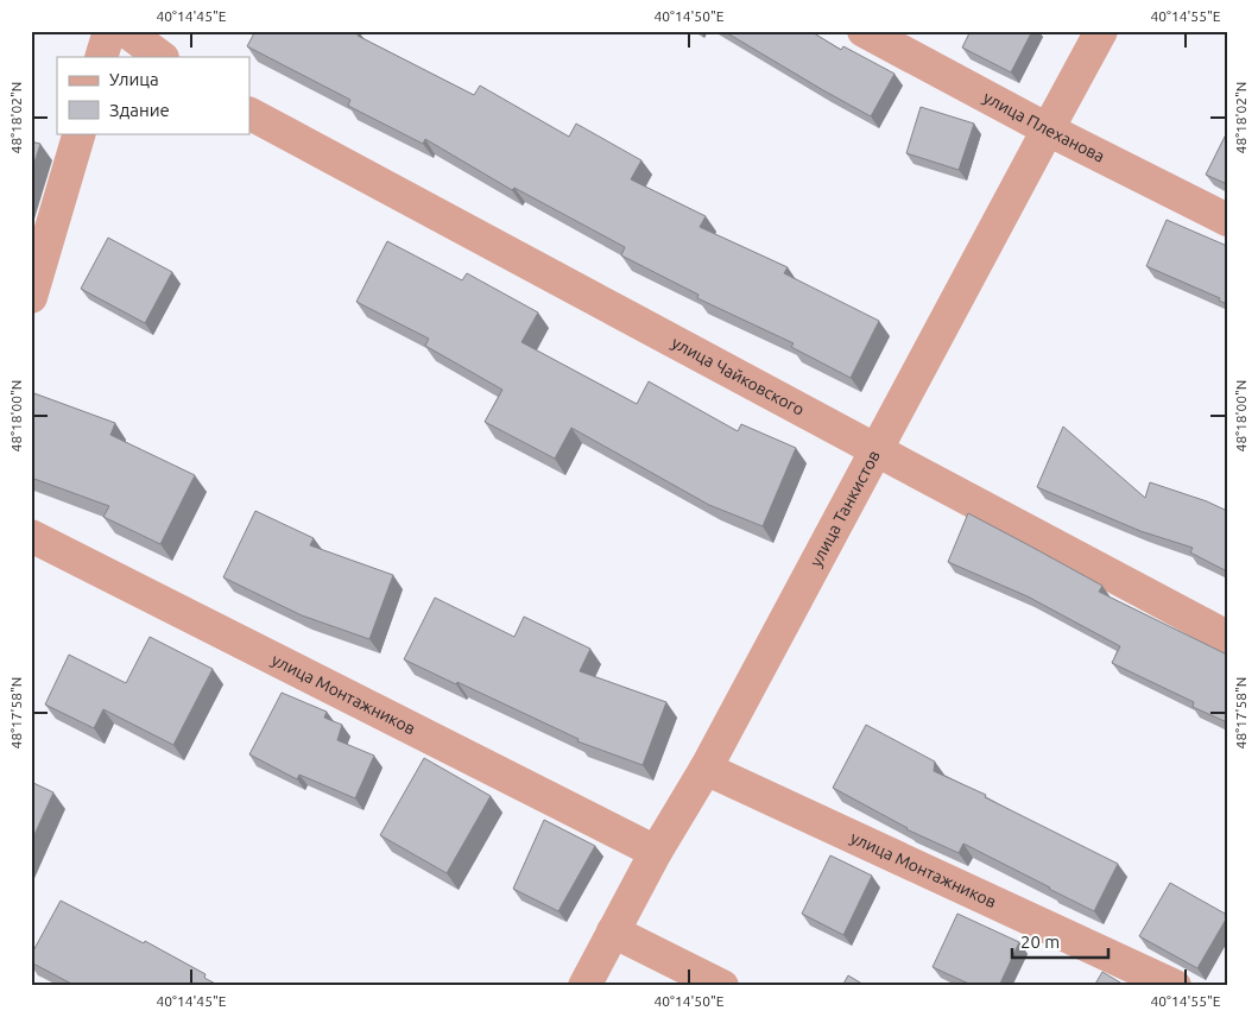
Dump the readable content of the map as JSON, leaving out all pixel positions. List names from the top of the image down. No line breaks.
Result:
{"streets":{"street":["улица Плеханова","улица Чайковского","улица Танкистов","улица Монтажников"]},"crossings":[["улица Плеханова","улица Танкистов"],["улица Чайковского","улица Танкистов"],["улица Танкистов","улица Монтажников"]],"legend":["Улица","Здание"],"scale_bar":"20 m","coordinates":["40°14'45\"E","40°14'50\"E","40°14'55\"E","48°18'02\"N","48°18'00\"N","48°17'58\"N"]}
